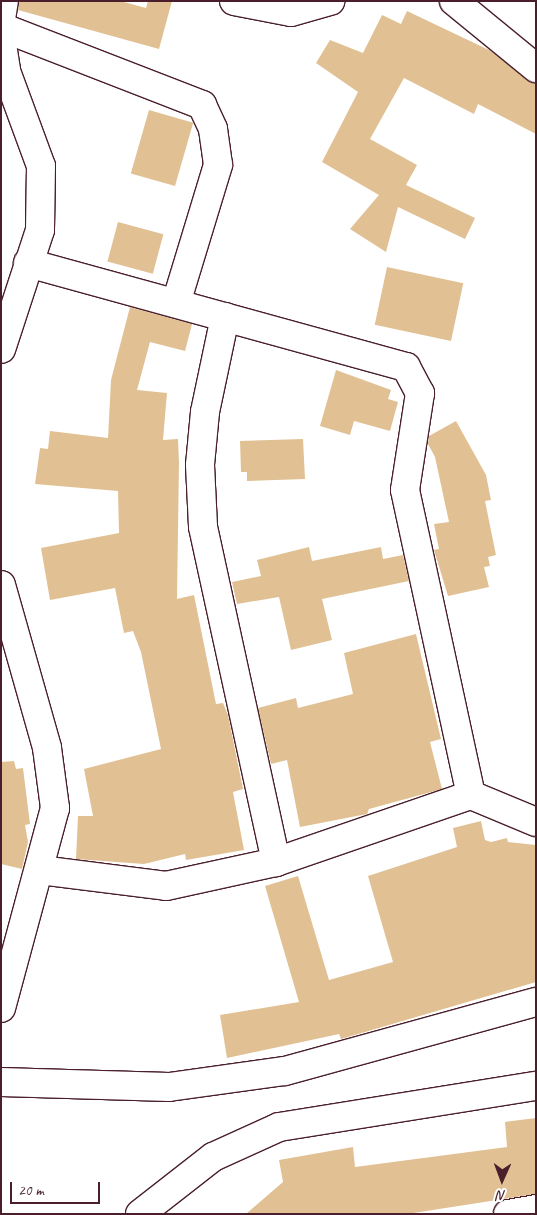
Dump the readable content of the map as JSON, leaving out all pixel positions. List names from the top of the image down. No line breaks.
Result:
{"scale_bar":"20 m","north":"bottom"}
